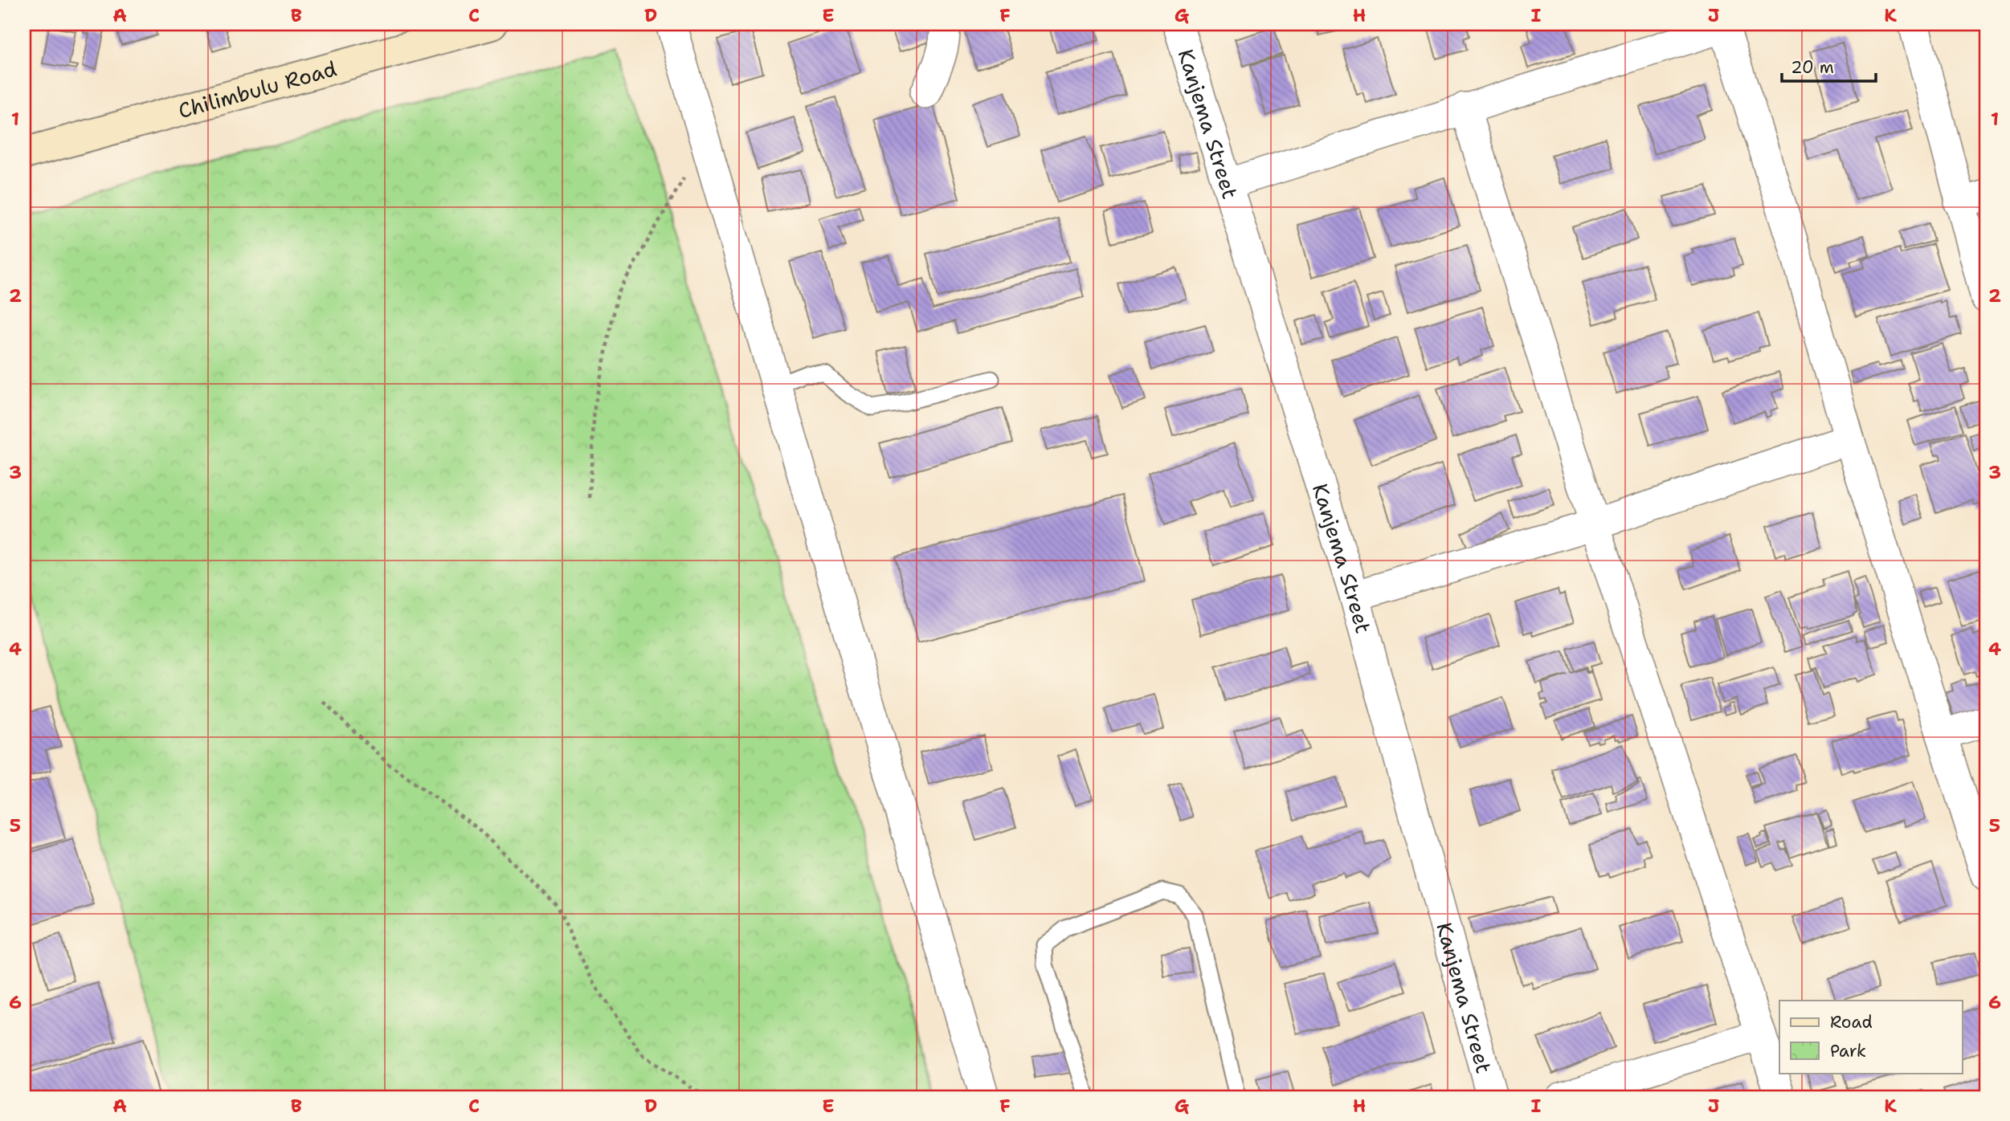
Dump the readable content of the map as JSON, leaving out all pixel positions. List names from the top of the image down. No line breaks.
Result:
{"streets":{"main road":["Chilimbulu Road"],"street":["Kanjema Street"]},"legend":["Road","Park"],"scale_bar":"20 m","grid":{"columns":["A","B","C","D","E","F","G","H","I","J","K"],"rows":["1","2","3","4","5","6"]}}
